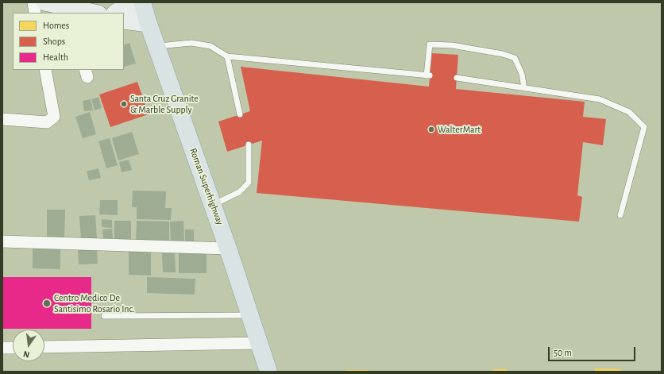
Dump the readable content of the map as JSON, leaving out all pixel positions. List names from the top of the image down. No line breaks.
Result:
{"streets":{"main road":["Roman Superhighway"]},"places":["Santa Cruz Granite & Marble Supply","WalterMart","Centro Medico De Santisimo Rosario Inc."],"legend":["Homes","Shops","Health"],"scale_bar":"50 m","north":"bottom"}
